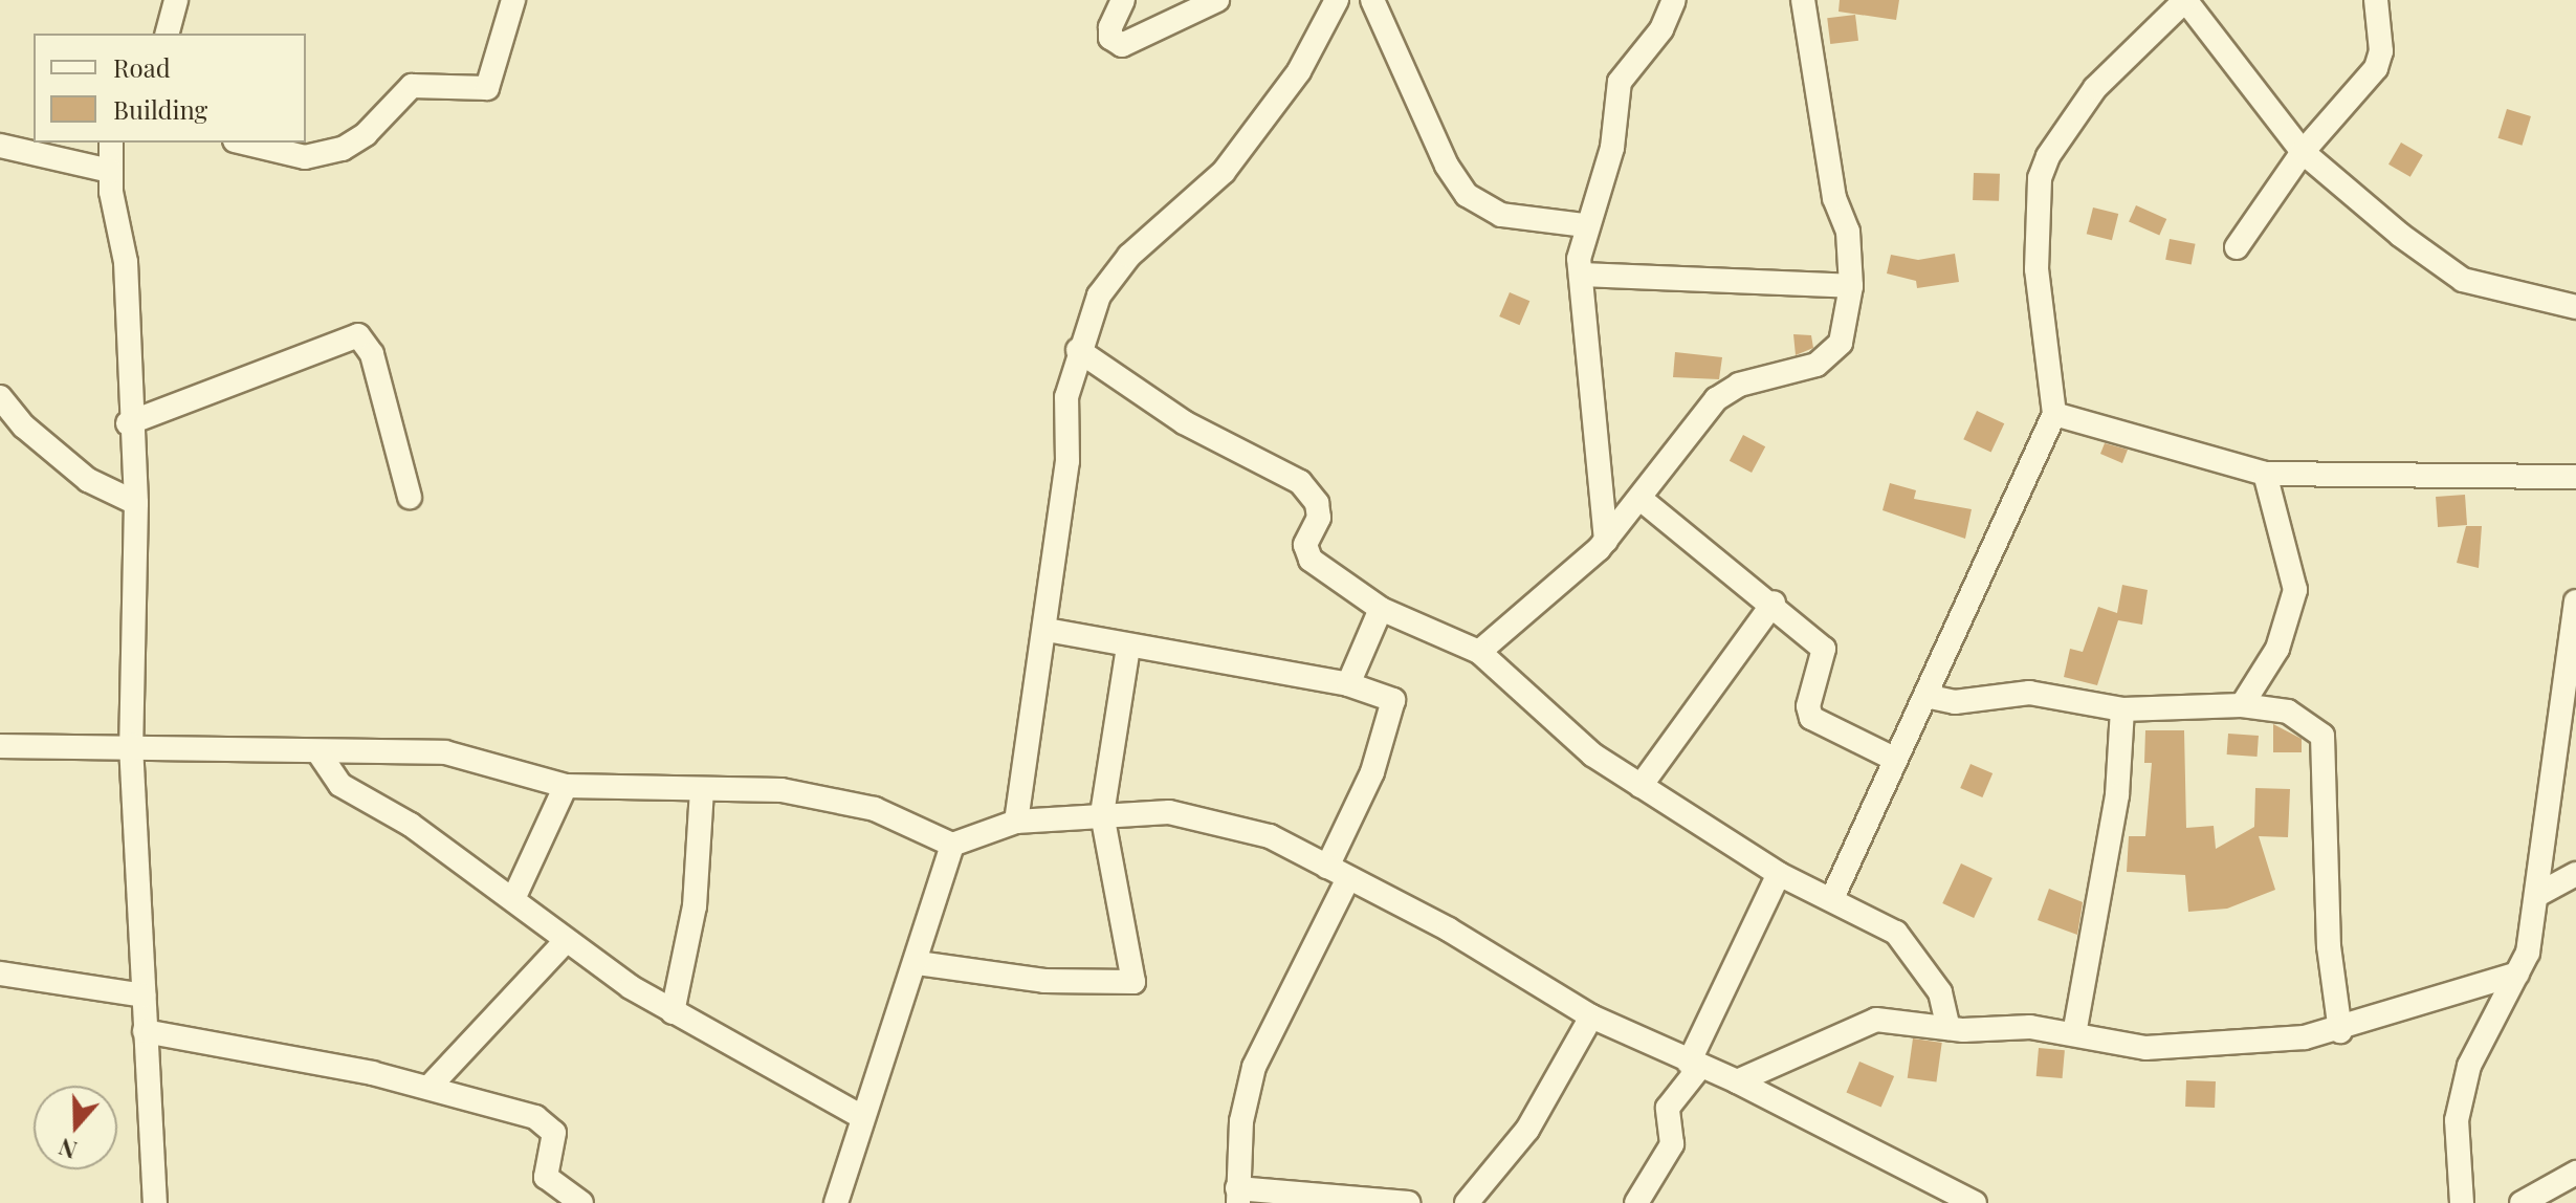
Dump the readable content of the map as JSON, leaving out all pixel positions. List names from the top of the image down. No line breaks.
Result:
{"legend":["Road","Building"],"north":"bottom"}
